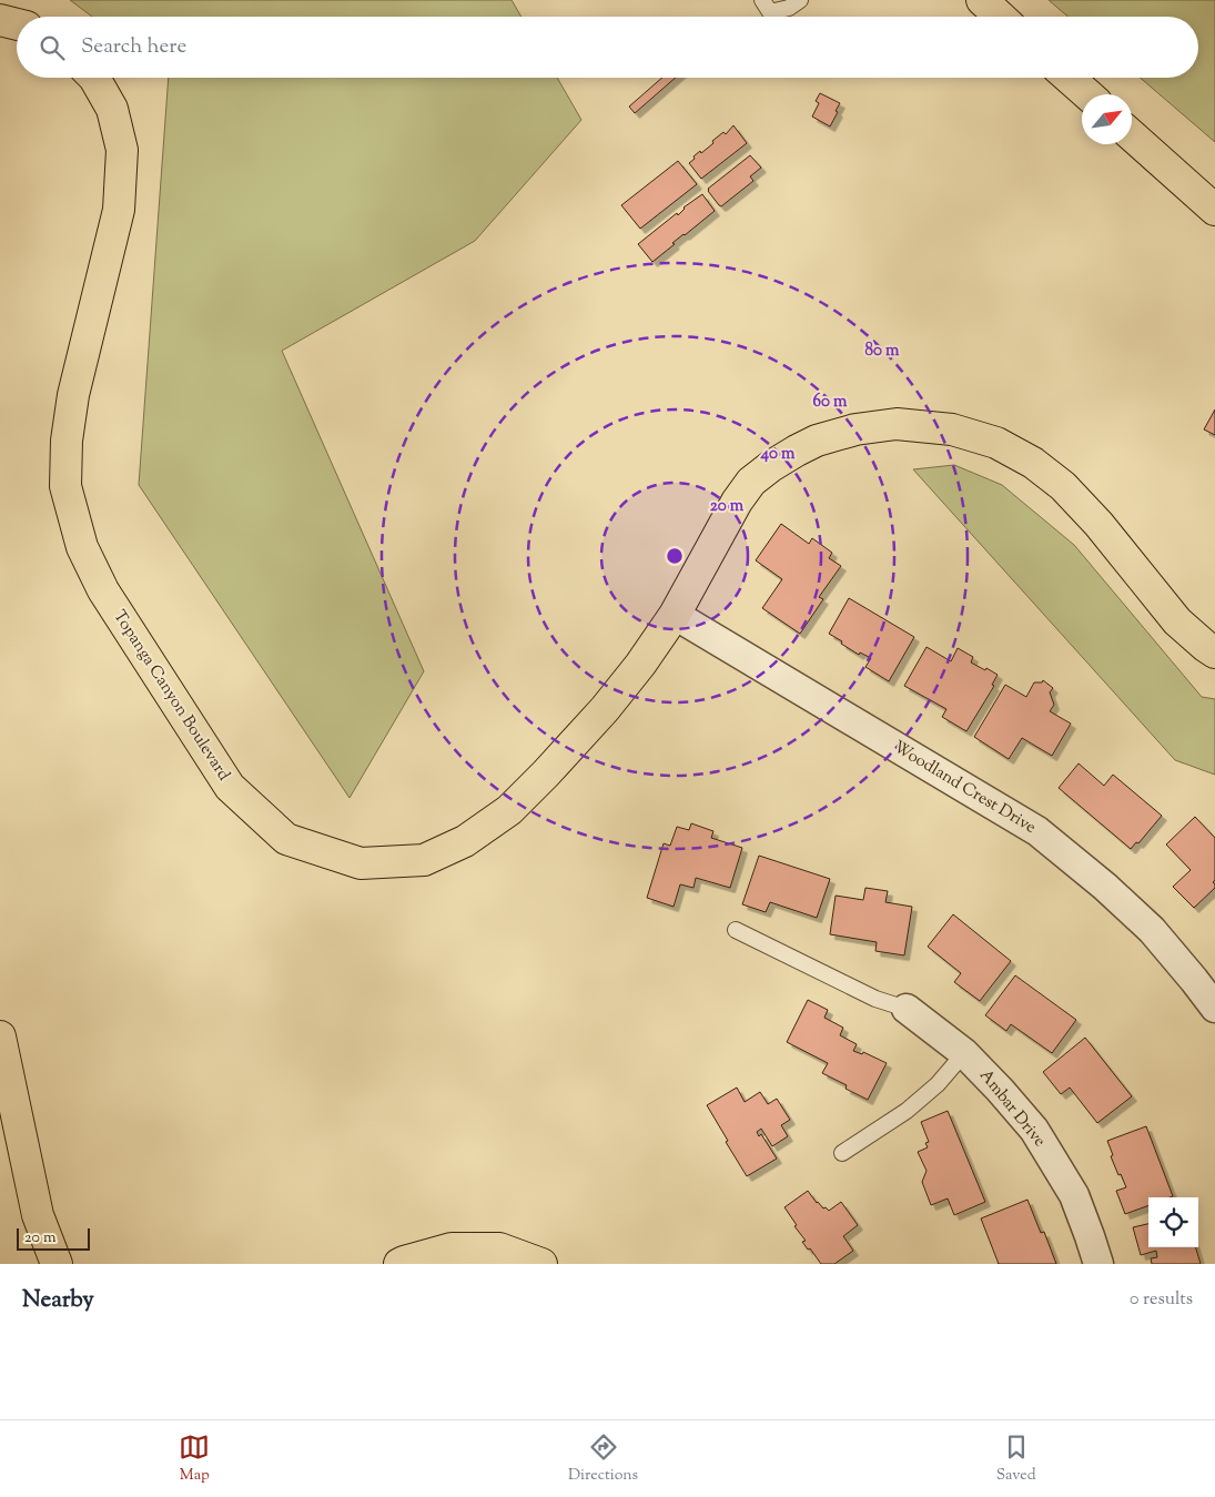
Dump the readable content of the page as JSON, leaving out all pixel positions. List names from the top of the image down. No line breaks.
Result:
{"streets":{"main road":["Topanga Canyon Boulevard"],"street":["Woodland Crest Drive","Ambar Drive"]},"crossings":[["Topanga Canyon Boulevard","Woodland Crest Drive"]],"scale_bar":"20 m","north":"top right","page":{"search":"Search here","scale":"20 m","heading":["Nearby","0 results"],"nav":["Map","Directions","Saved"]},"rings":["80 m","60 m","40 m","20 m"]}
